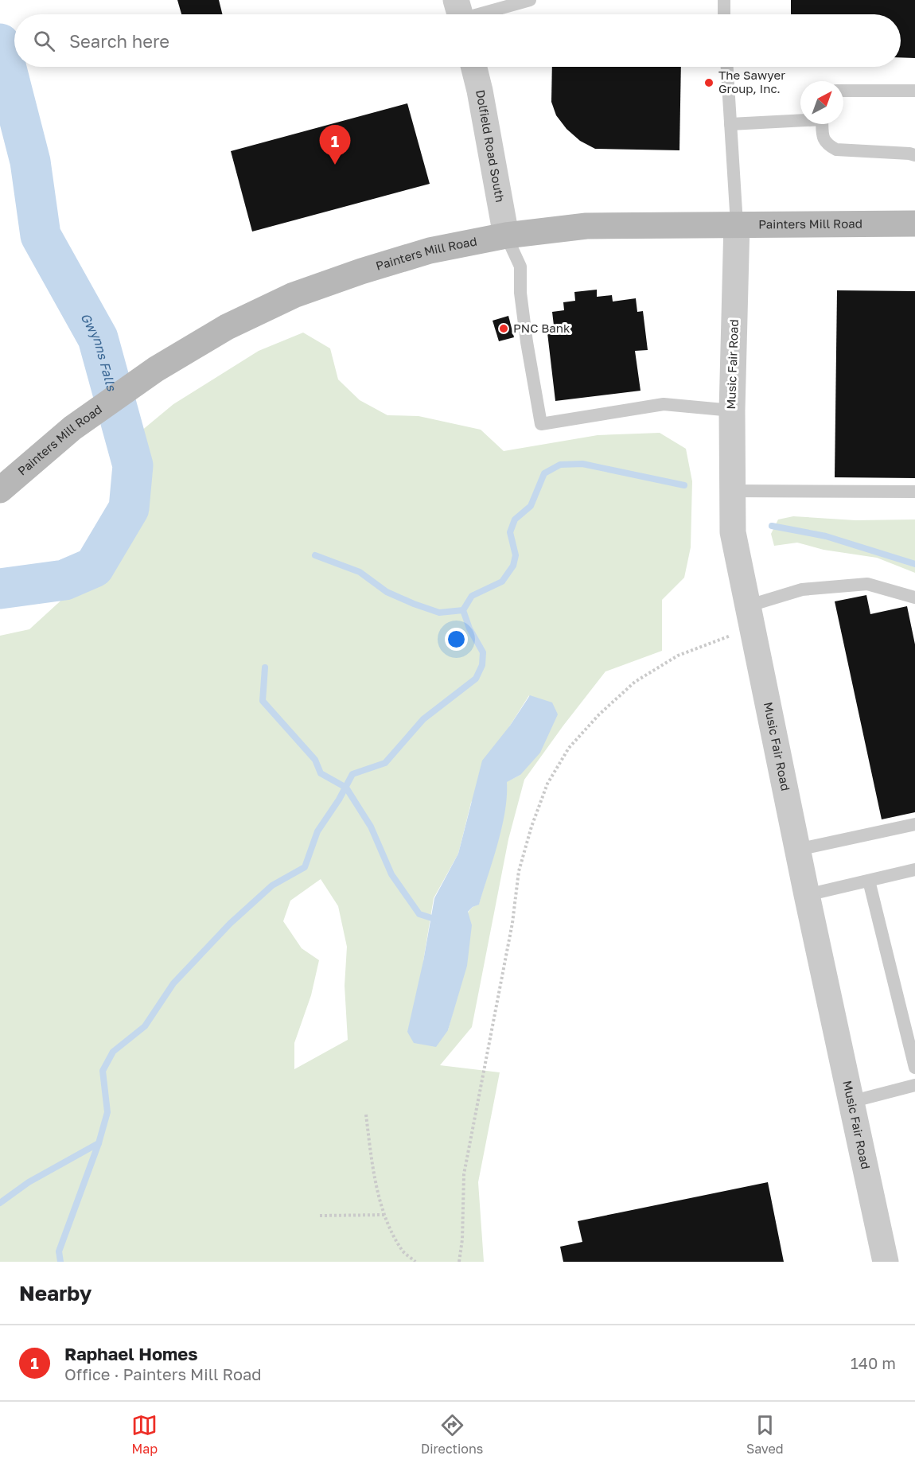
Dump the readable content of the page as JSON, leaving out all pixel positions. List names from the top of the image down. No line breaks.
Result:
{"streets":{"main road":["Painters Mill Road"],"street":["Dolfield Road South","Music Fair Road"]},"crossings":[["Dolfield Road South","Painters Mill Road"],["Painters Mill Road","Music Fair Road"]],"water":["Gwynns Falls"],"places":["The Sawyer Group, Inc.","PNC Bank"],"north":"top right","page":{"search":"Search here","pins":"1","heading":"Nearby","list":[{"mark":"1","name":"Raphael Homes","note":"Office · Painters Mill Road","value":"140 m"}],"nav":["Map","Directions","Saved"]}}
